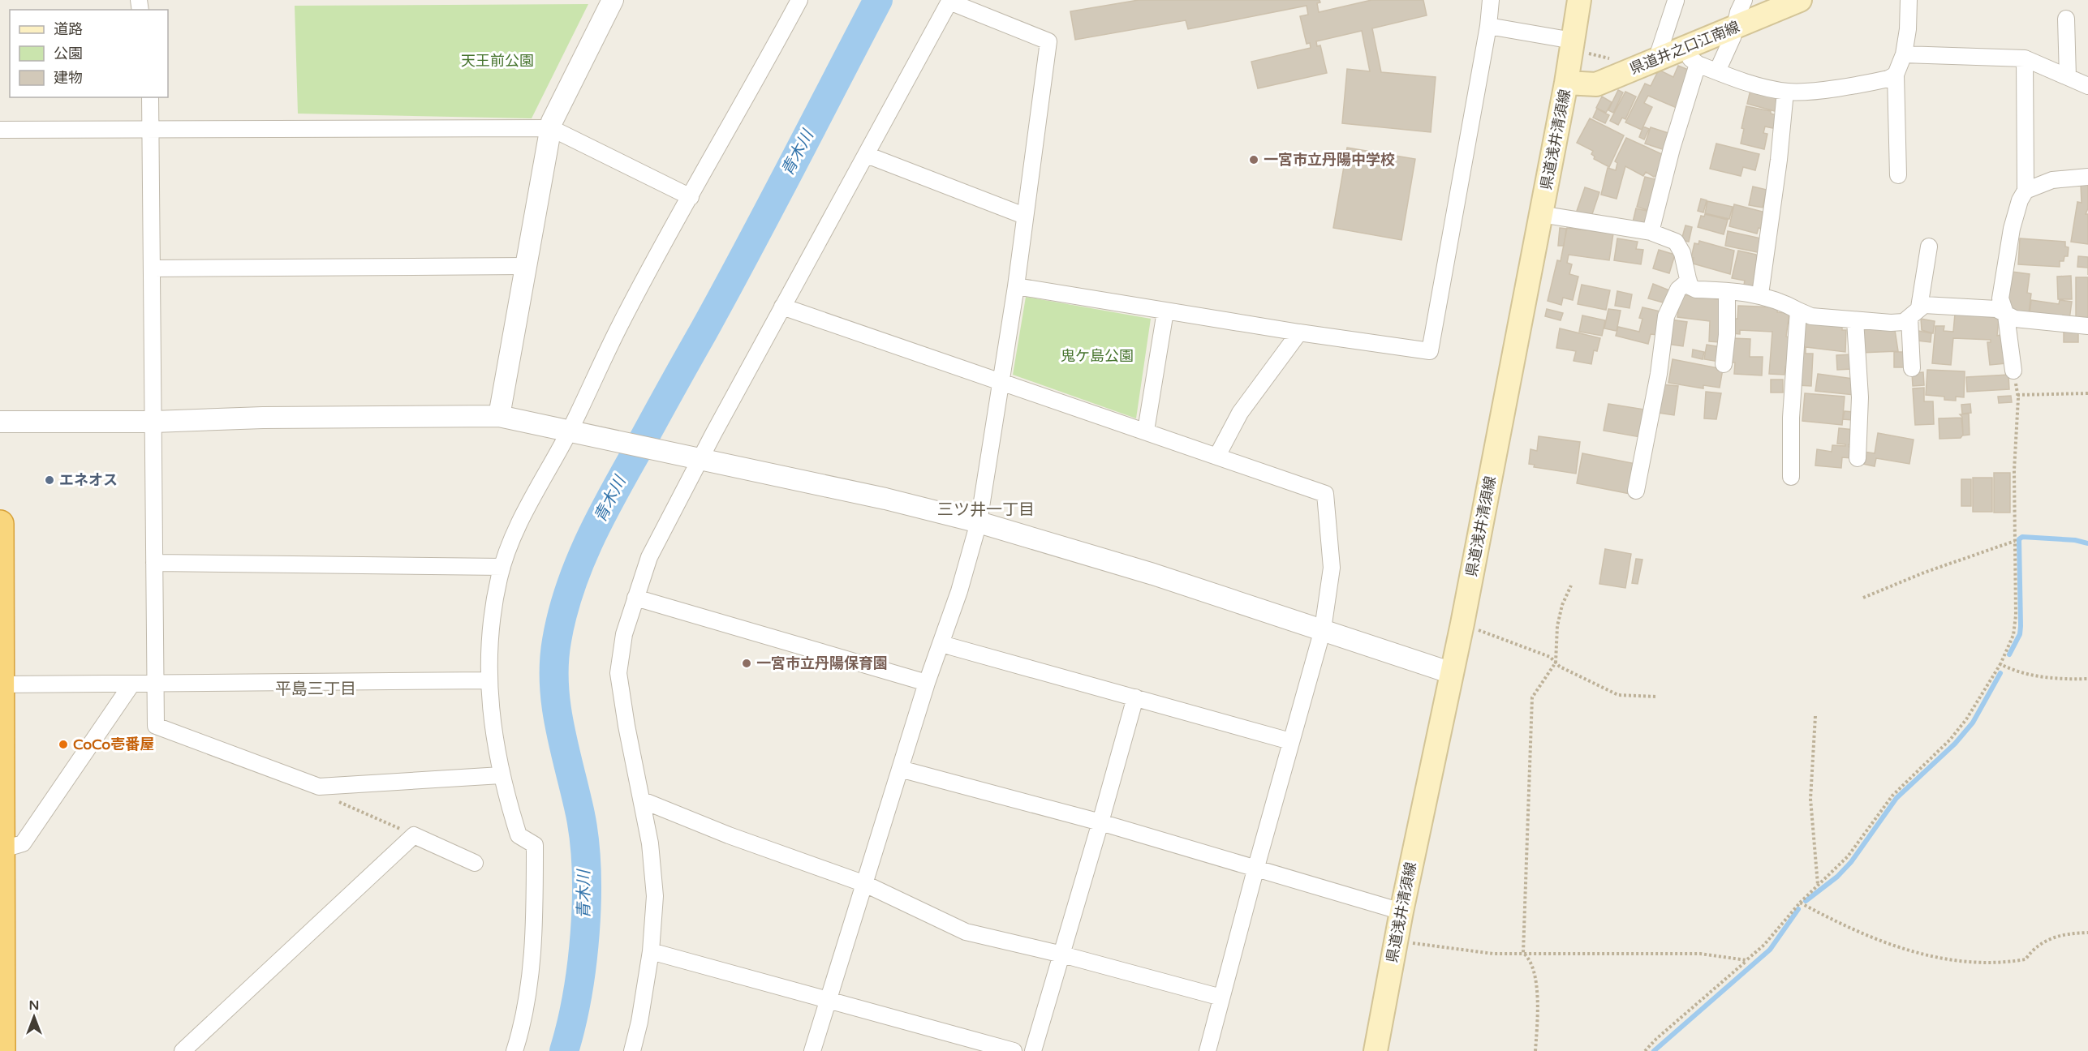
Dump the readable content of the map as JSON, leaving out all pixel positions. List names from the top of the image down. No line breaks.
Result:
{"streets":{"main road":["県道井之口江南線","県道浅井清須線"]},"crossings":[["県道井之口江南線","県道浅井清須線"]],"districts":["三ツ井一丁目","平島三丁目"],"water":["青木川"],"parks":["天王前公園","鬼ケ島公園"],"places":["一宮市立丹陽中学校","エネオス","一宮市立丹陽保育園","CoCo壱番屋"],"legend":["道路","公園","建物"],"north":"top"}
